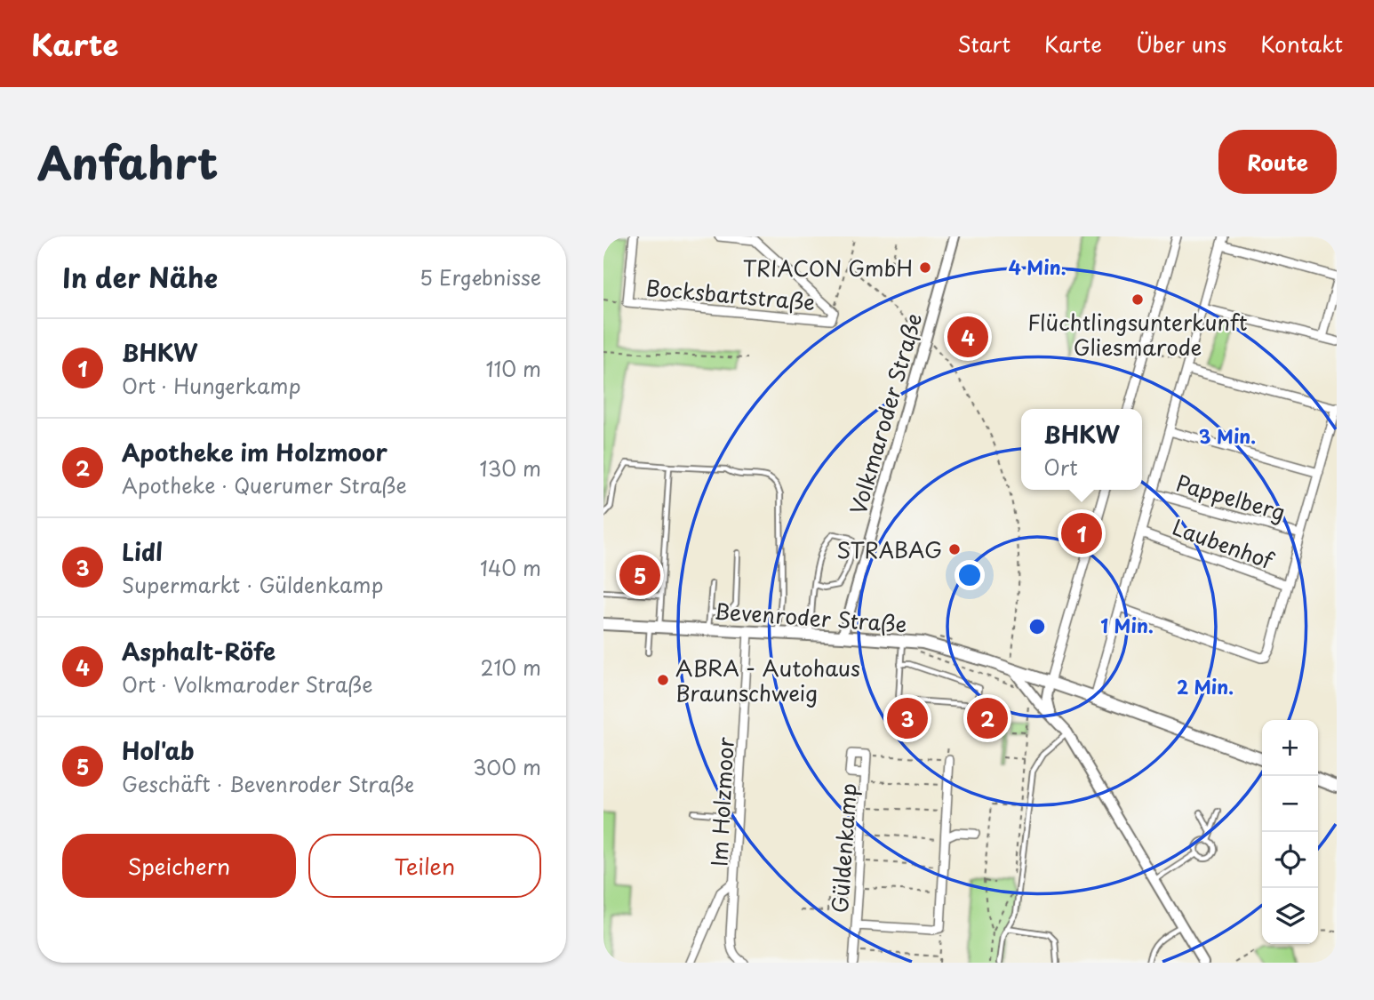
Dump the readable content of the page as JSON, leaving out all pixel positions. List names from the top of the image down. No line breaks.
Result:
{"streets":{"main road":["Bevenroder Straße"],"street":["Bocksbartstraße","Volkmaroder Straße","Pappelberg","Laubenhof","Im Holzmoor","Güldenkamp"]},"crossings":[["Volkmaroder Straße","Bevenroder Straße"],["Pappelberg","Laubenhof"],["Pappelberg","Bevenroder Straße"],["Bevenroder Straße","Im Holzmoor"]],"places":["TRIACON GmbH","Flüchtlingsunterkunft Gliesmarode","STRABAG","ABRA - Autohaus Braunschweig"],"page":{"header":"Karte","nav":["Start","Karte","Über uns","Kontakt"],"title":"Anfahrt","buttons":["Route",["Speichern","Teilen"]],"heading":["In der Nähe","5 Ergebnisse"],"pins":["4","1","5","2","3"],"list":[{"mark":"1","name":"BHKW","note":"Ort · Hungerkamp","value":"110 m"},{"mark":"2","name":"Apotheke im Holzmoor","note":"Apotheke · Querumer Straße","value":"130 m"},{"mark":"3","name":"Lidl","note":"Supermarkt · Güldenkamp","value":"140 m"},{"mark":"4","name":"Asphalt-Röfe","note":"Ort · Volkmaroder Straße","value":"210 m"},{"mark":"5","name":"Hol'ab","note":"Geschäft · Bevenroder Straße","value":"300 m"}],"popup":["BHKW","Ort"],"map_buttons":["+","−"]},"rings":["4 Min.","3 Min.","1 Min.","2 Min."]}
